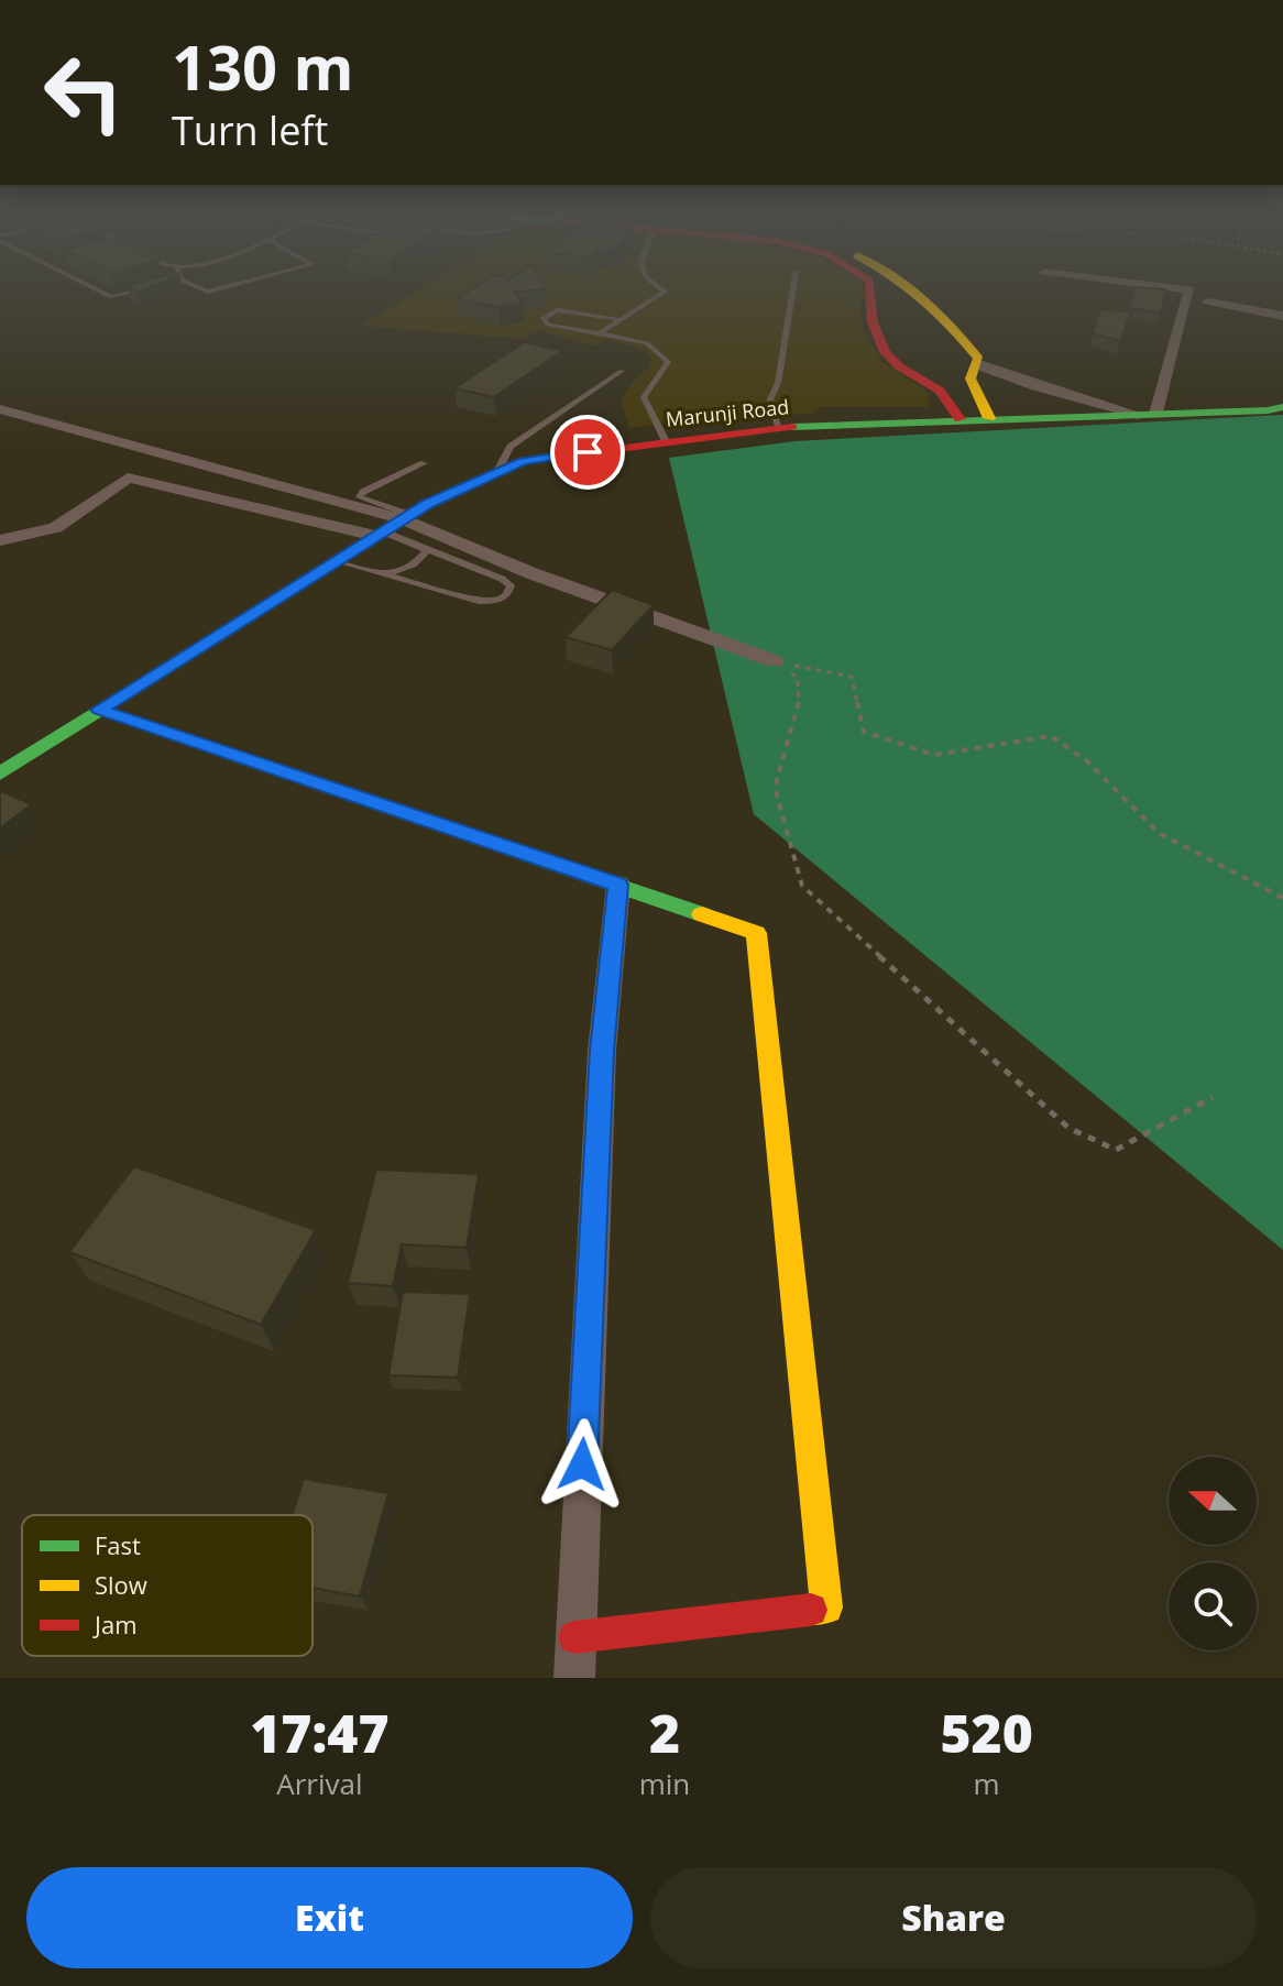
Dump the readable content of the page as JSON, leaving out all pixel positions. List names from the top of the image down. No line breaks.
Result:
{"streets":{"street":["Marunji Road"]},"legend":["Fast","Slow","Jam"],"north":"left","page":{"turn":["130 m","Turn left"],"eta":["17:47","Arrival","2","min","520","m"],"buttons":["Exit","Share"]}}
